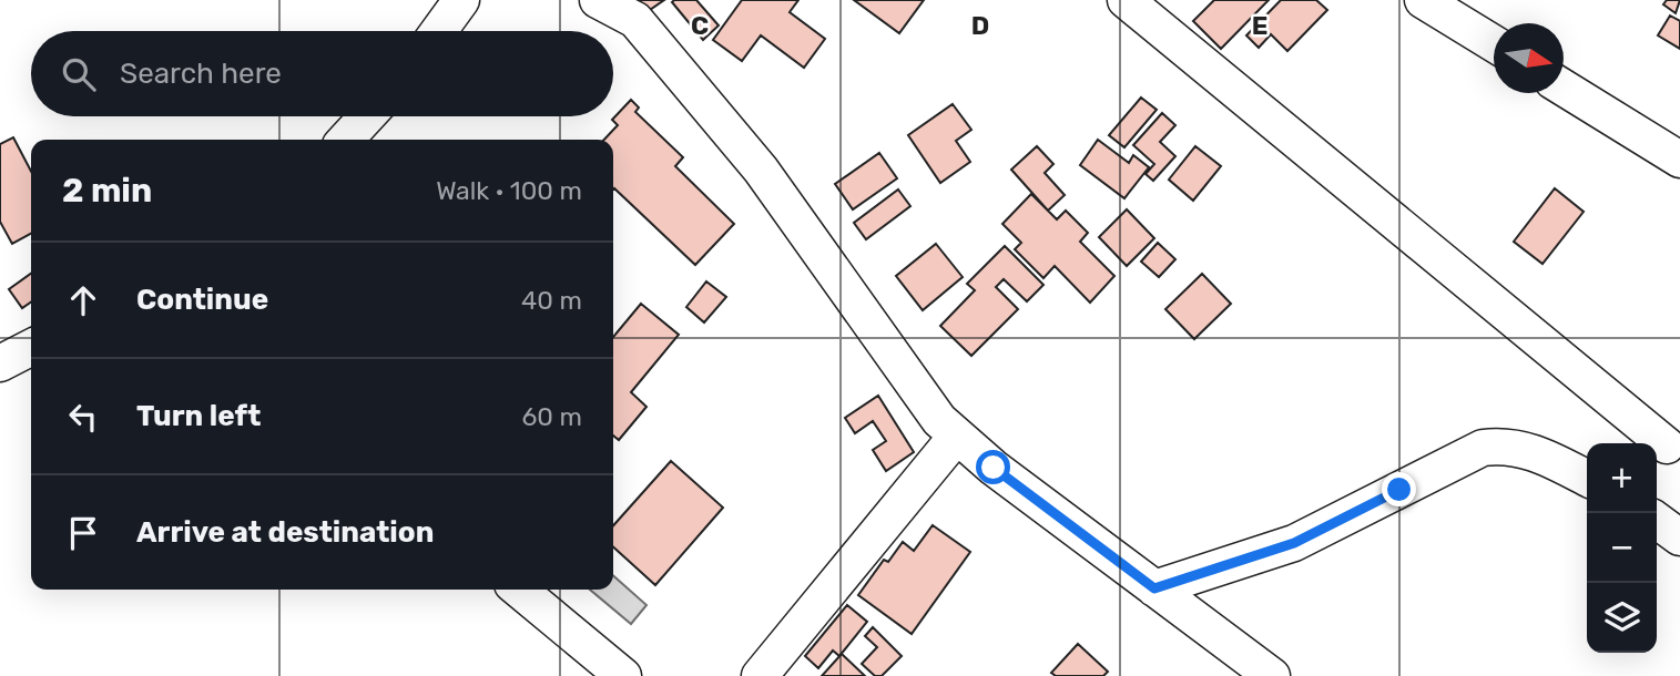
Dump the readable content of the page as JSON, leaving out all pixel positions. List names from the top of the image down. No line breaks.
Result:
{"north":"right","page":{"search":"Search here","heading":["2 min","Walk · 100 m"],"list":[["Continue","40 m"],["Turn left","60 m"],"Arrive at destination"],"map_buttons":["+","−"]},"grid":{"columns":["C","D","E"]}}
